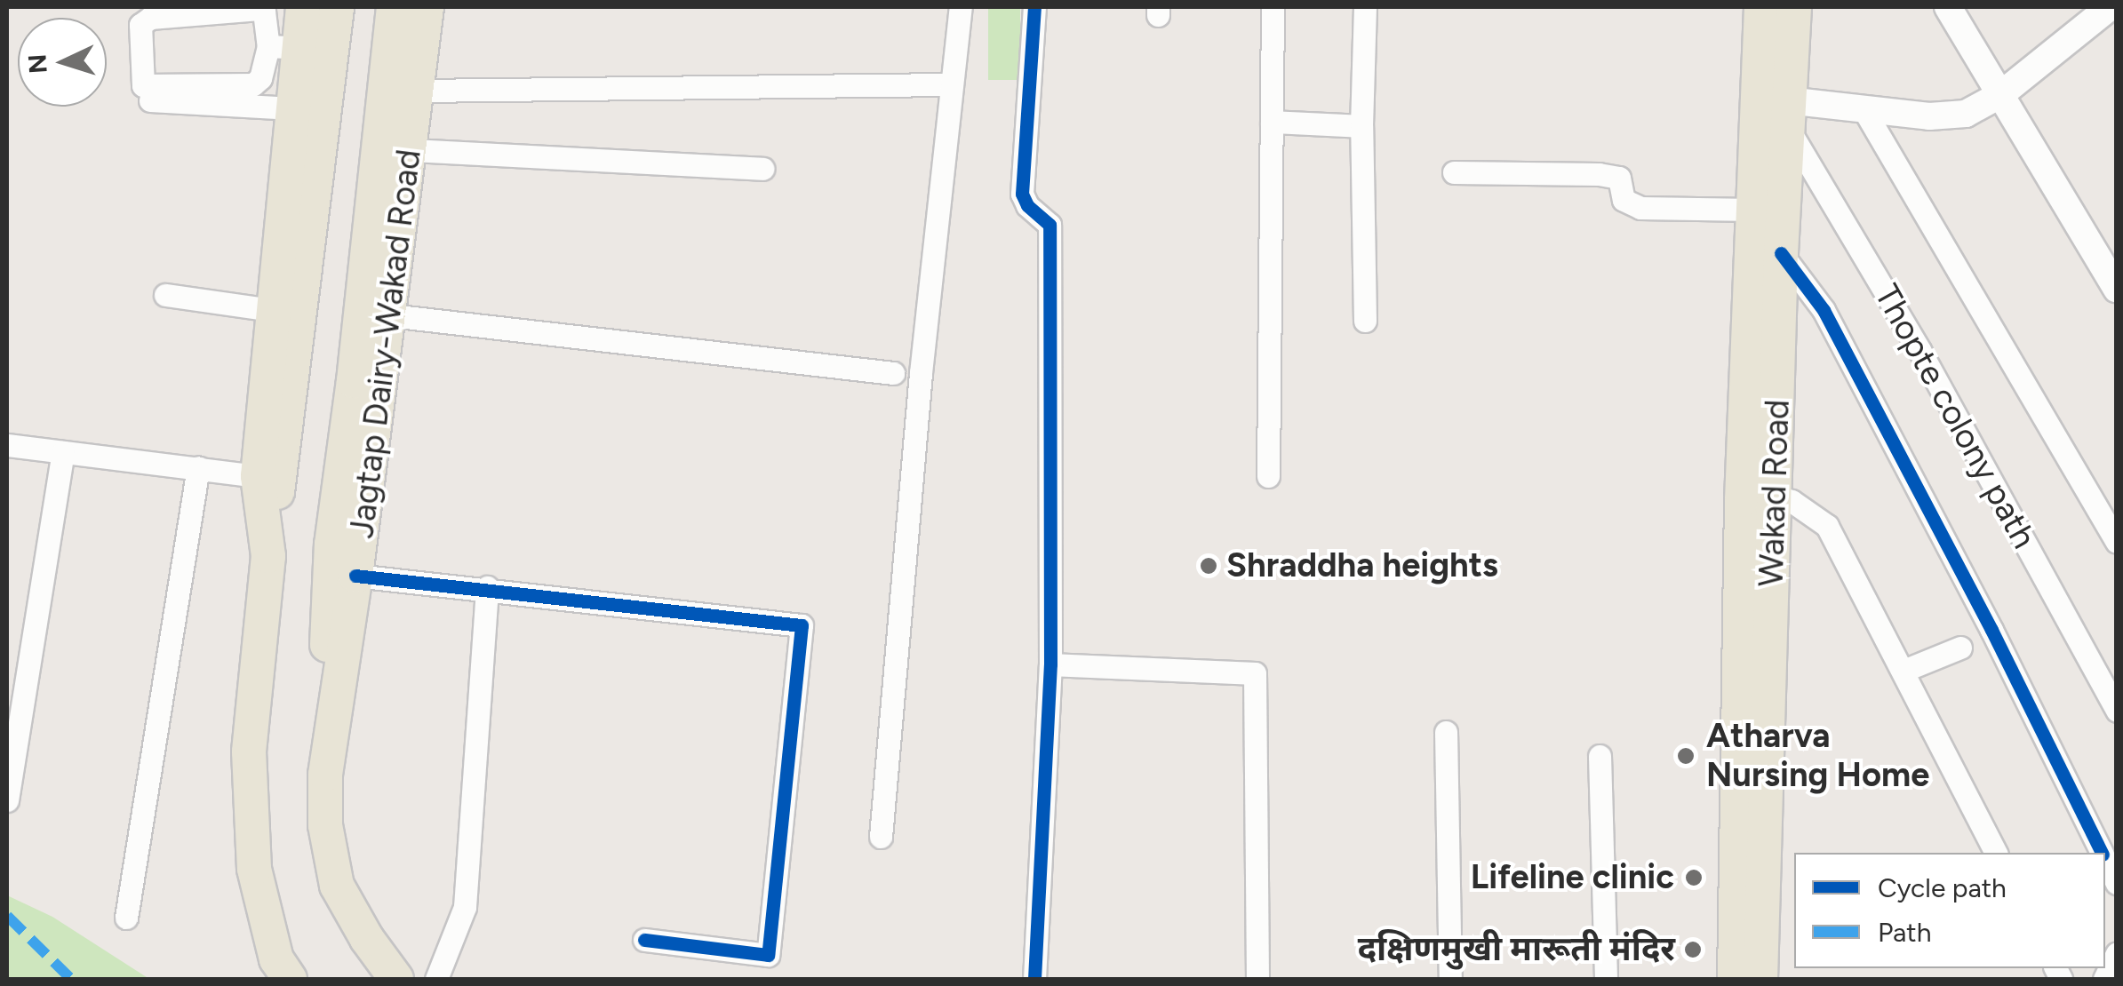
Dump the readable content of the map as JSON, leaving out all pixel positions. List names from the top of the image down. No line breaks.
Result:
{"streets":{"main road":["Jagtap Dairy-Wakad Road","Wakad Road"],"street":["Thopte colony path"]},"crossings":[["Thopte colony path","Wakad Road"]],"places":["Shraddha heights","Atharva Nursing Home","Lifeline clinic","दक्षिणमुखी मारूती मंदिर"],"legend":["Cycle path","Path"],"north":"left"}
